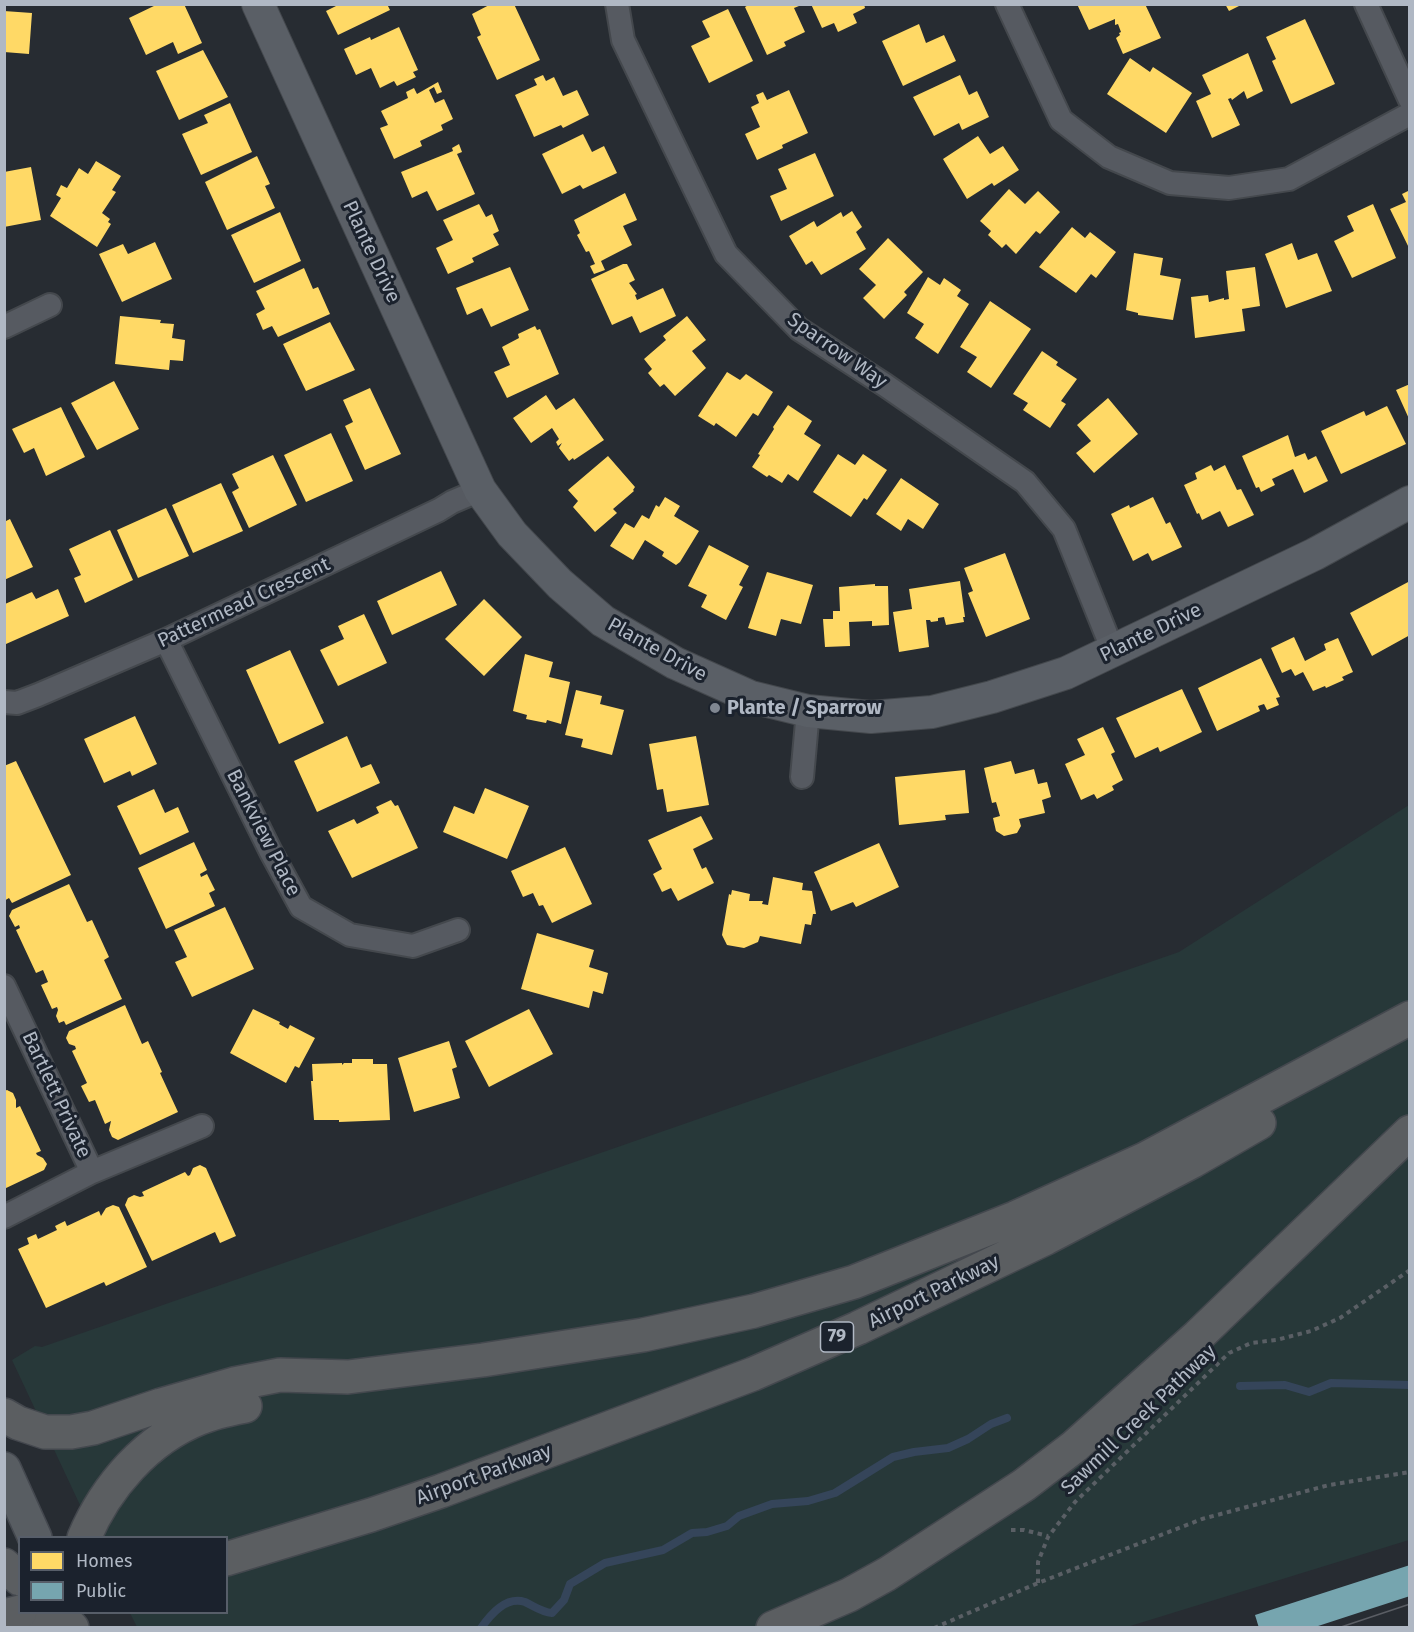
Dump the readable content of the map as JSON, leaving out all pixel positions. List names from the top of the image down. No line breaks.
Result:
{"streets":{"highway":["Airport Parkway","79"],"street":["Plante Drive","Sparrow Way","Pattermead Crescent","Bankview Place","Bartlett Private"],"path":["Sawmill Creek Pathway"]},"crossings":[["Plante Drive","Sparrow Way"],["Plante Drive","Pattermead Crescent"],["Pattermead Crescent","Bankview Place"]],"places":["Plante / Sparrow"],"legend":["Homes","Public"]}
